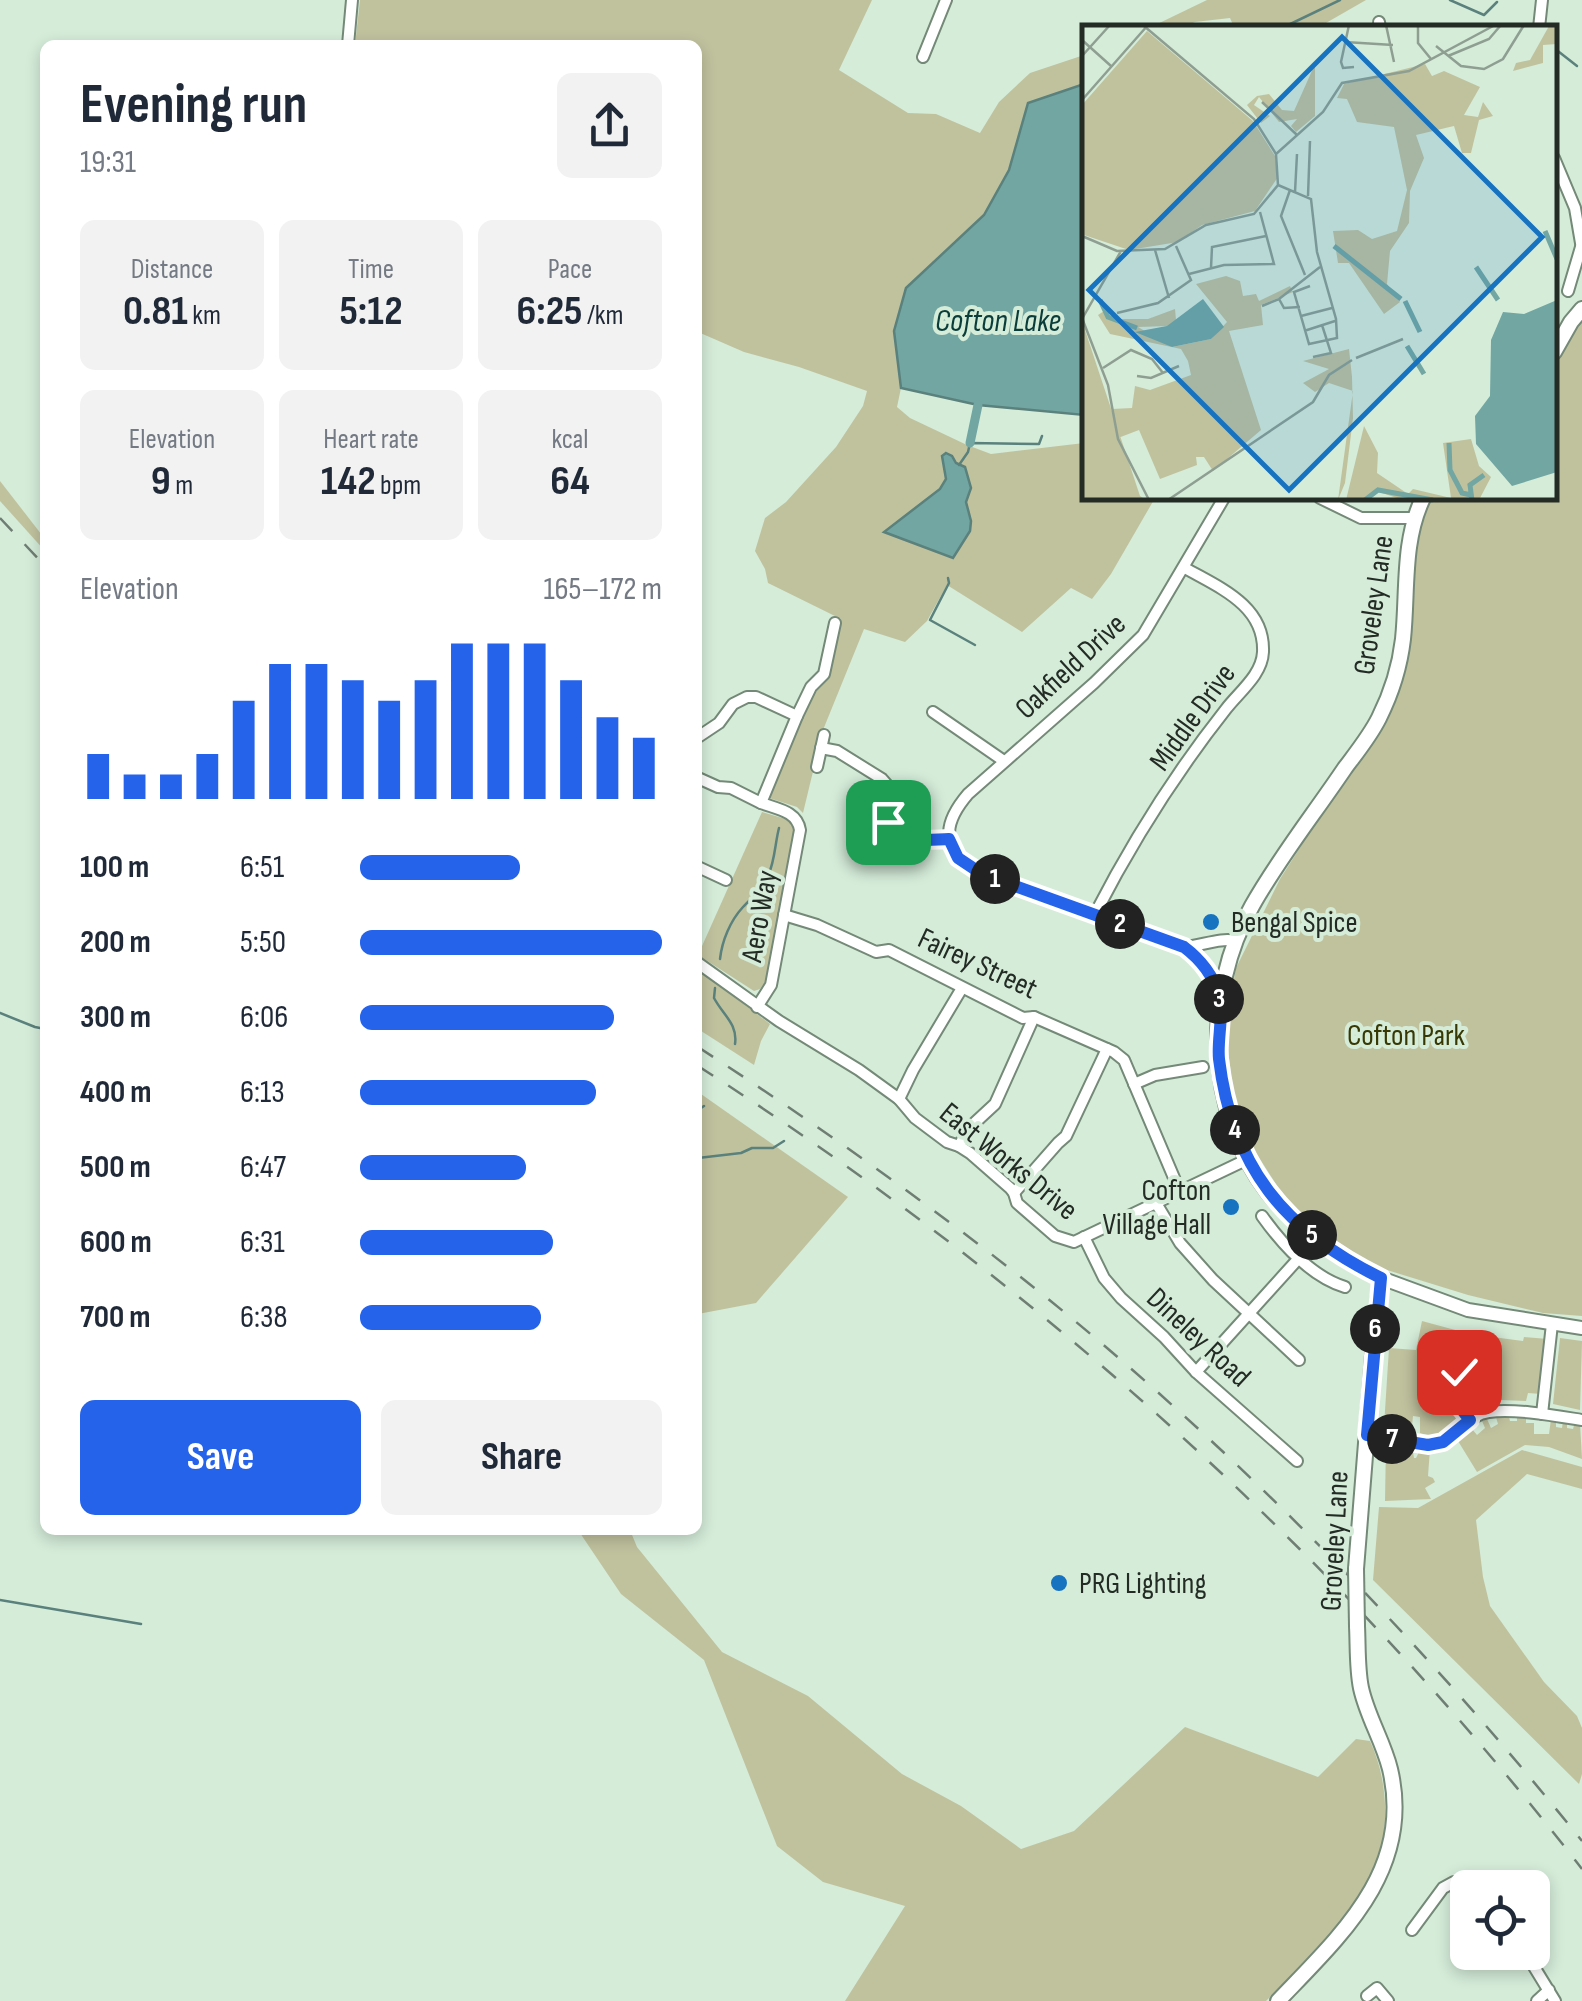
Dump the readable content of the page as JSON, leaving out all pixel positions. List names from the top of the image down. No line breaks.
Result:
{"streets":{"main road":["Groveley Lane"],"street":["Oakfield Drive","Middle Drive","Aero Way","Fairey Street","East Works Drive","Dineley Road"]},"crossings":[["Groveley Lane","East Works Drive"],["Oakfield Drive","Middle Drive"],["Aero Way","Fairey Street"],["Aero Way","East Works Drive"],["Fairey Street","East Works Drive"],["East Works Drive","Dineley Road"]],"water":["Cofton Lake"],"parks":["Cofton Park"],"places":["Bengal Spice","Cofton Village Hall","PRG Lighting"],"page":{"heading":["Evening run","19:31"],"stats":[["Distance","0.81 km"],["Time","5:12"],["Pace","6:25 /km"],["Elevation","9 m"],["Heart rate","142 bpm"],["kcal","64"]],"chart":["Elevation","165–172 m"],"list":[{"name":"100 m","note":"6:51"},{"name":"200 m","note":"5:50"},{"name":"300 m","note":"6:06"},{"name":"400 m","note":"6:13"},{"name":"500 m","note":"6:47"},{"name":"600 m","note":"6:31"},{"name":"700 m","note":"6:38"}],"pins":["1","2","3","4","5","6","7"],"buttons":["Save","Share"]}}
